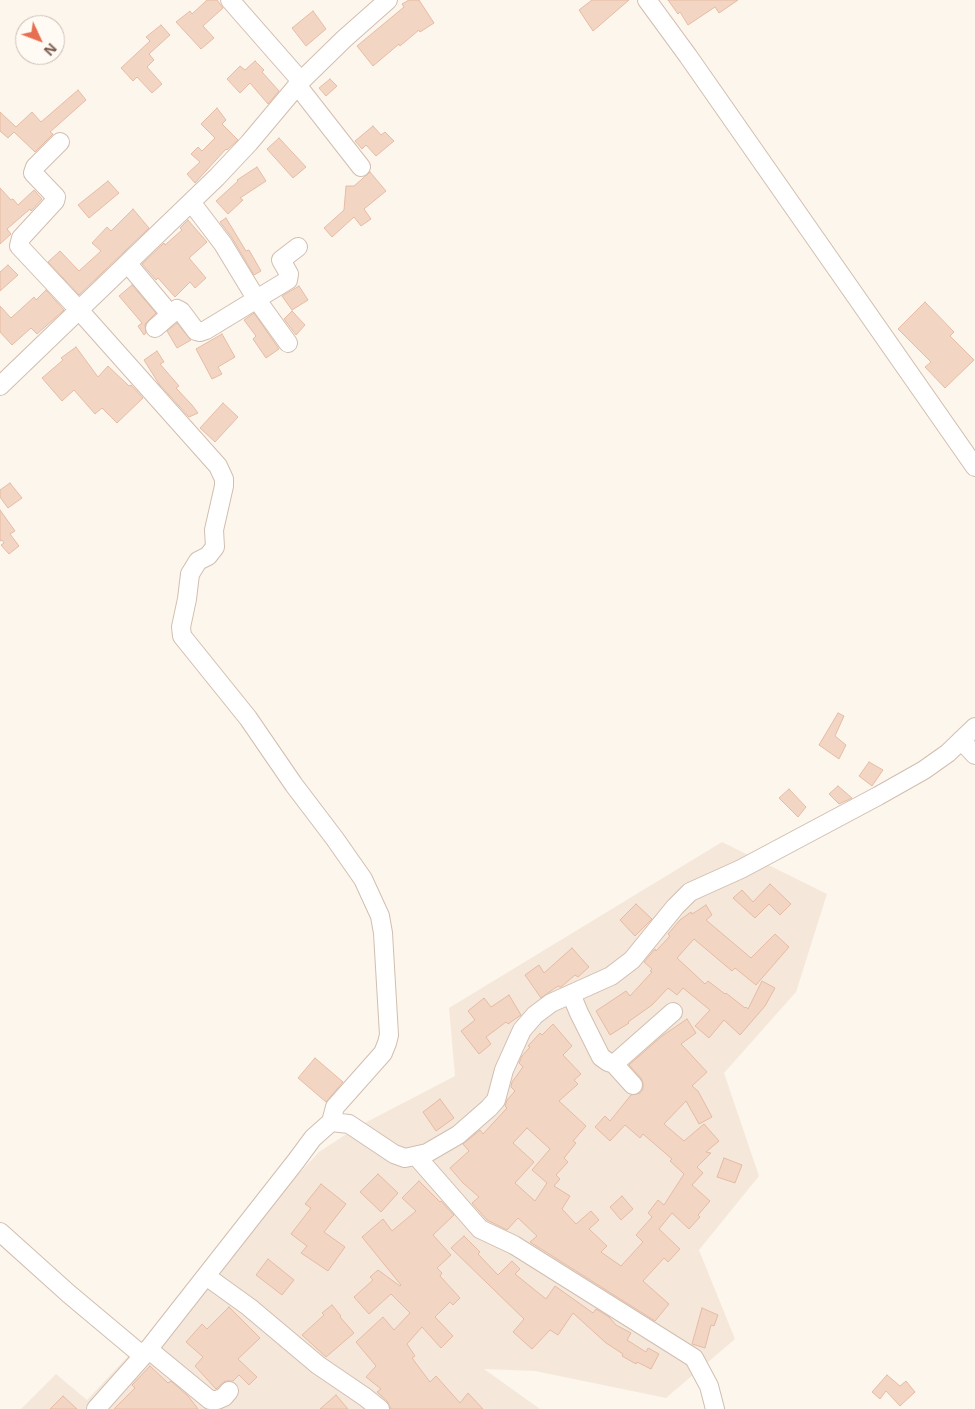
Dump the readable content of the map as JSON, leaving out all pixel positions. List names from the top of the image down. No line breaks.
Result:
{"north":"bottom right"}
